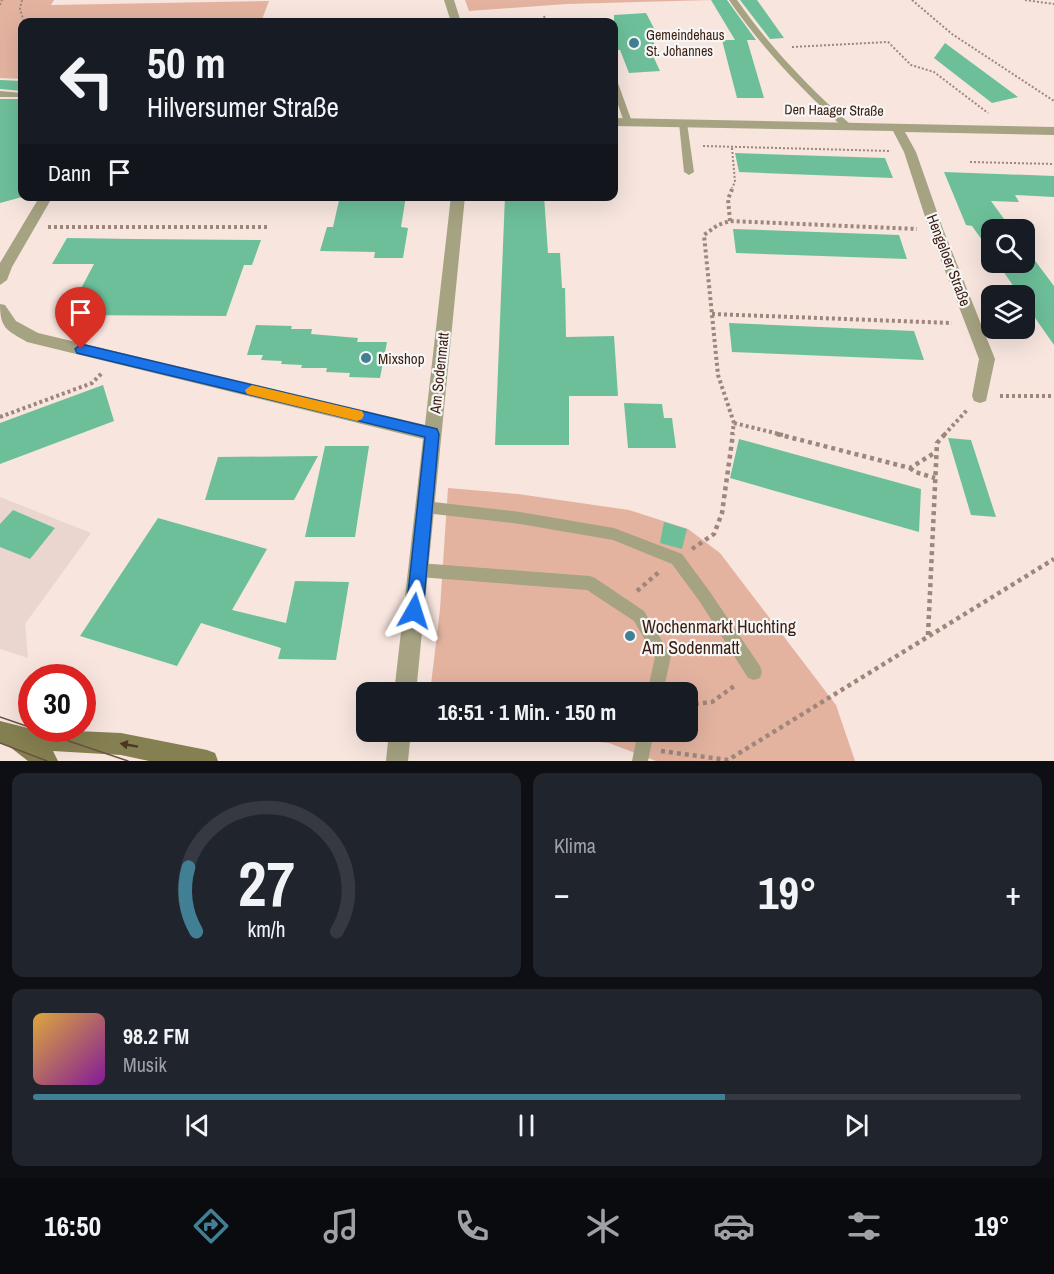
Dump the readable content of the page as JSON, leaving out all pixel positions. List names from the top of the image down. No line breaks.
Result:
{"streets":{"street":["Den Haager Straße","Hengeloer Straße","Am Sodenmatt"]},"crossings":[["Den Haager Straße","Hengeloer Straße"]],"places":["Gemeindehaus St. Johannes","Mixshop","Wochenmarkt Huchting Am Sodenmatt"],"page":{"turn":["50 m","Hilversumer Straße"],"then":"Dann","limit":"30","trip":"16:51 · 1 Min. · 150 m","tile":"Klima","heat":["−","19°","+"],"song":["98.2 FM","Musik"],"tabs":["16:50","19°"],"gauge":["27","km/h"]}}
